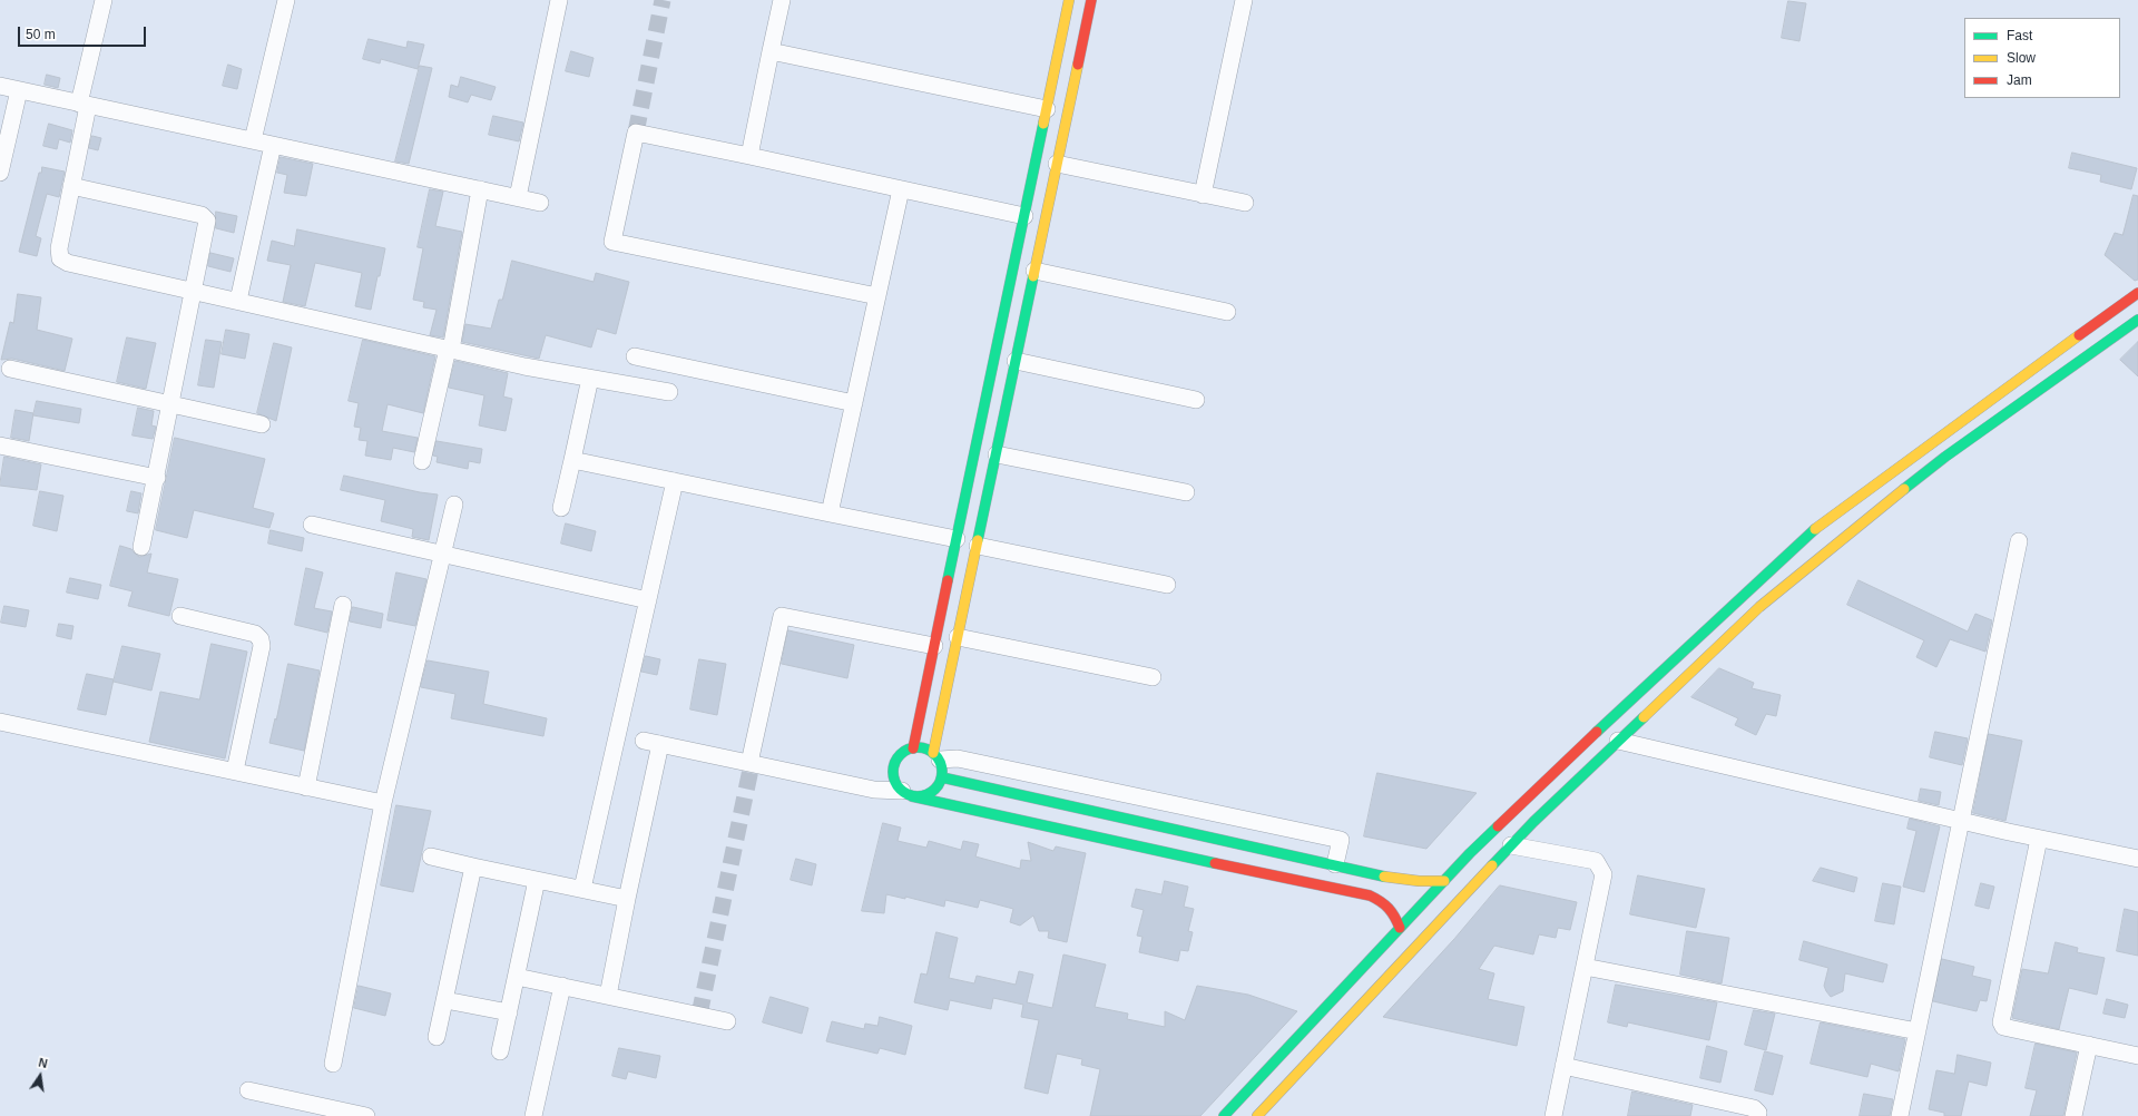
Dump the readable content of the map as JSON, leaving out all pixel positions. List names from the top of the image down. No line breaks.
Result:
{"legend":["Fast","Slow","Jam"],"scale_bar":"50 m","north":"top"}
